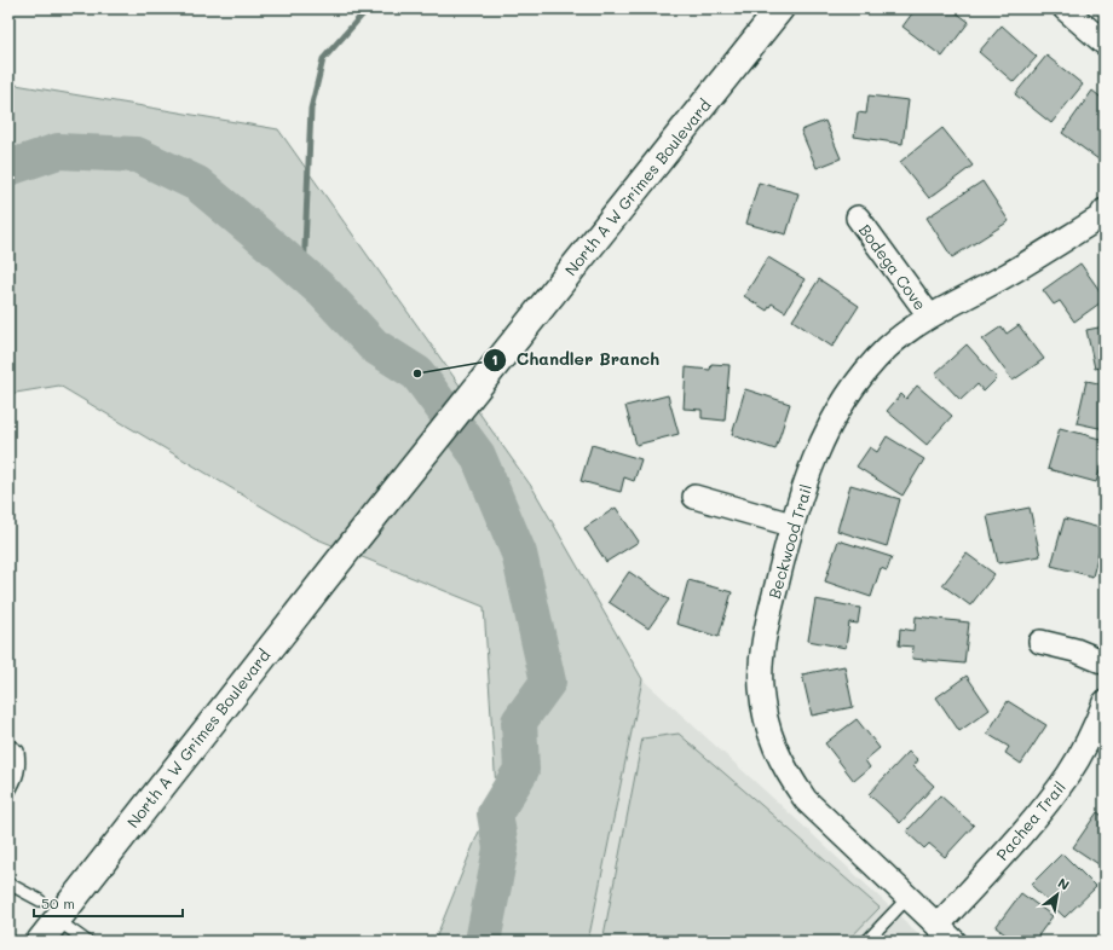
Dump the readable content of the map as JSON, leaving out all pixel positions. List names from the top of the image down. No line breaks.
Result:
{"streets":{"main road":["North A W Grimes Boulevard"],"street":["Bodega Cove","Beckwood Trail","Pachea Trail"]},"crossings":[["Bodega Cove","Beckwood Trail"],["Beckwood Trail","Pachea Trail"]],"places":["Chandler Branch"],"scale_bar":"50 m","north":"top right"}
